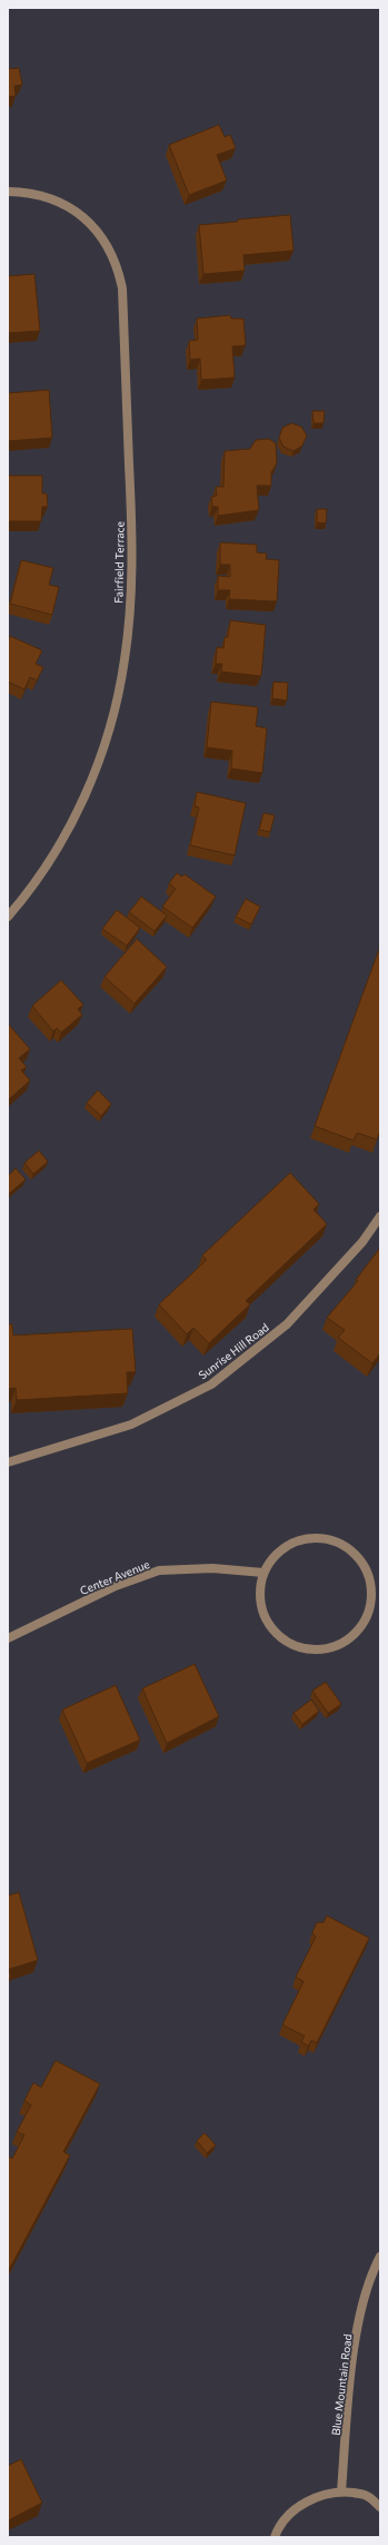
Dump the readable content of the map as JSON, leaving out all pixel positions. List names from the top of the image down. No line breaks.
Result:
{"streets":{"street":["Fairfield Terrace","Sunrise Hill Road","Center Avenue","Blue Mountain Road"]}}
